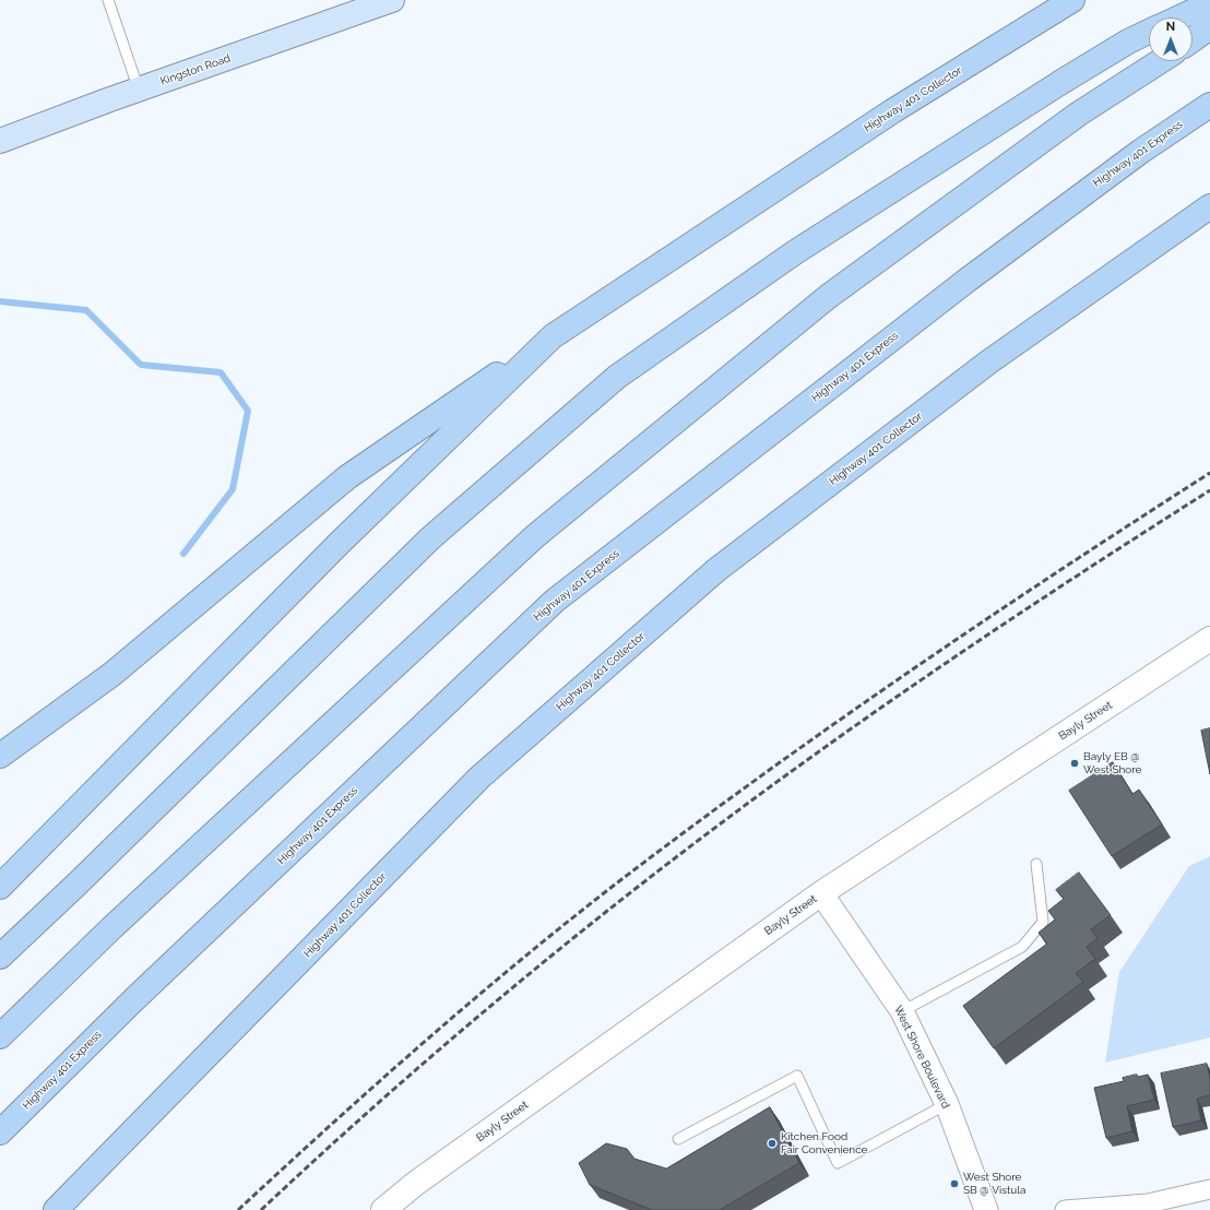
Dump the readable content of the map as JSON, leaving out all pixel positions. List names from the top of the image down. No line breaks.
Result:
{"streets":{"highway":["Highway 401 Collector","Highway 401 Express"],"main road":["Kingston Road","Bayly Street"],"street":["West Shore Boulevard"]},"crossings":[["Bayly Street","West Shore Boulevard"]],"places":["Bayly EB @ West Shore","Kitchen Food Fair Convenience","West Shore SB @ Vistula"],"north":"top"}
